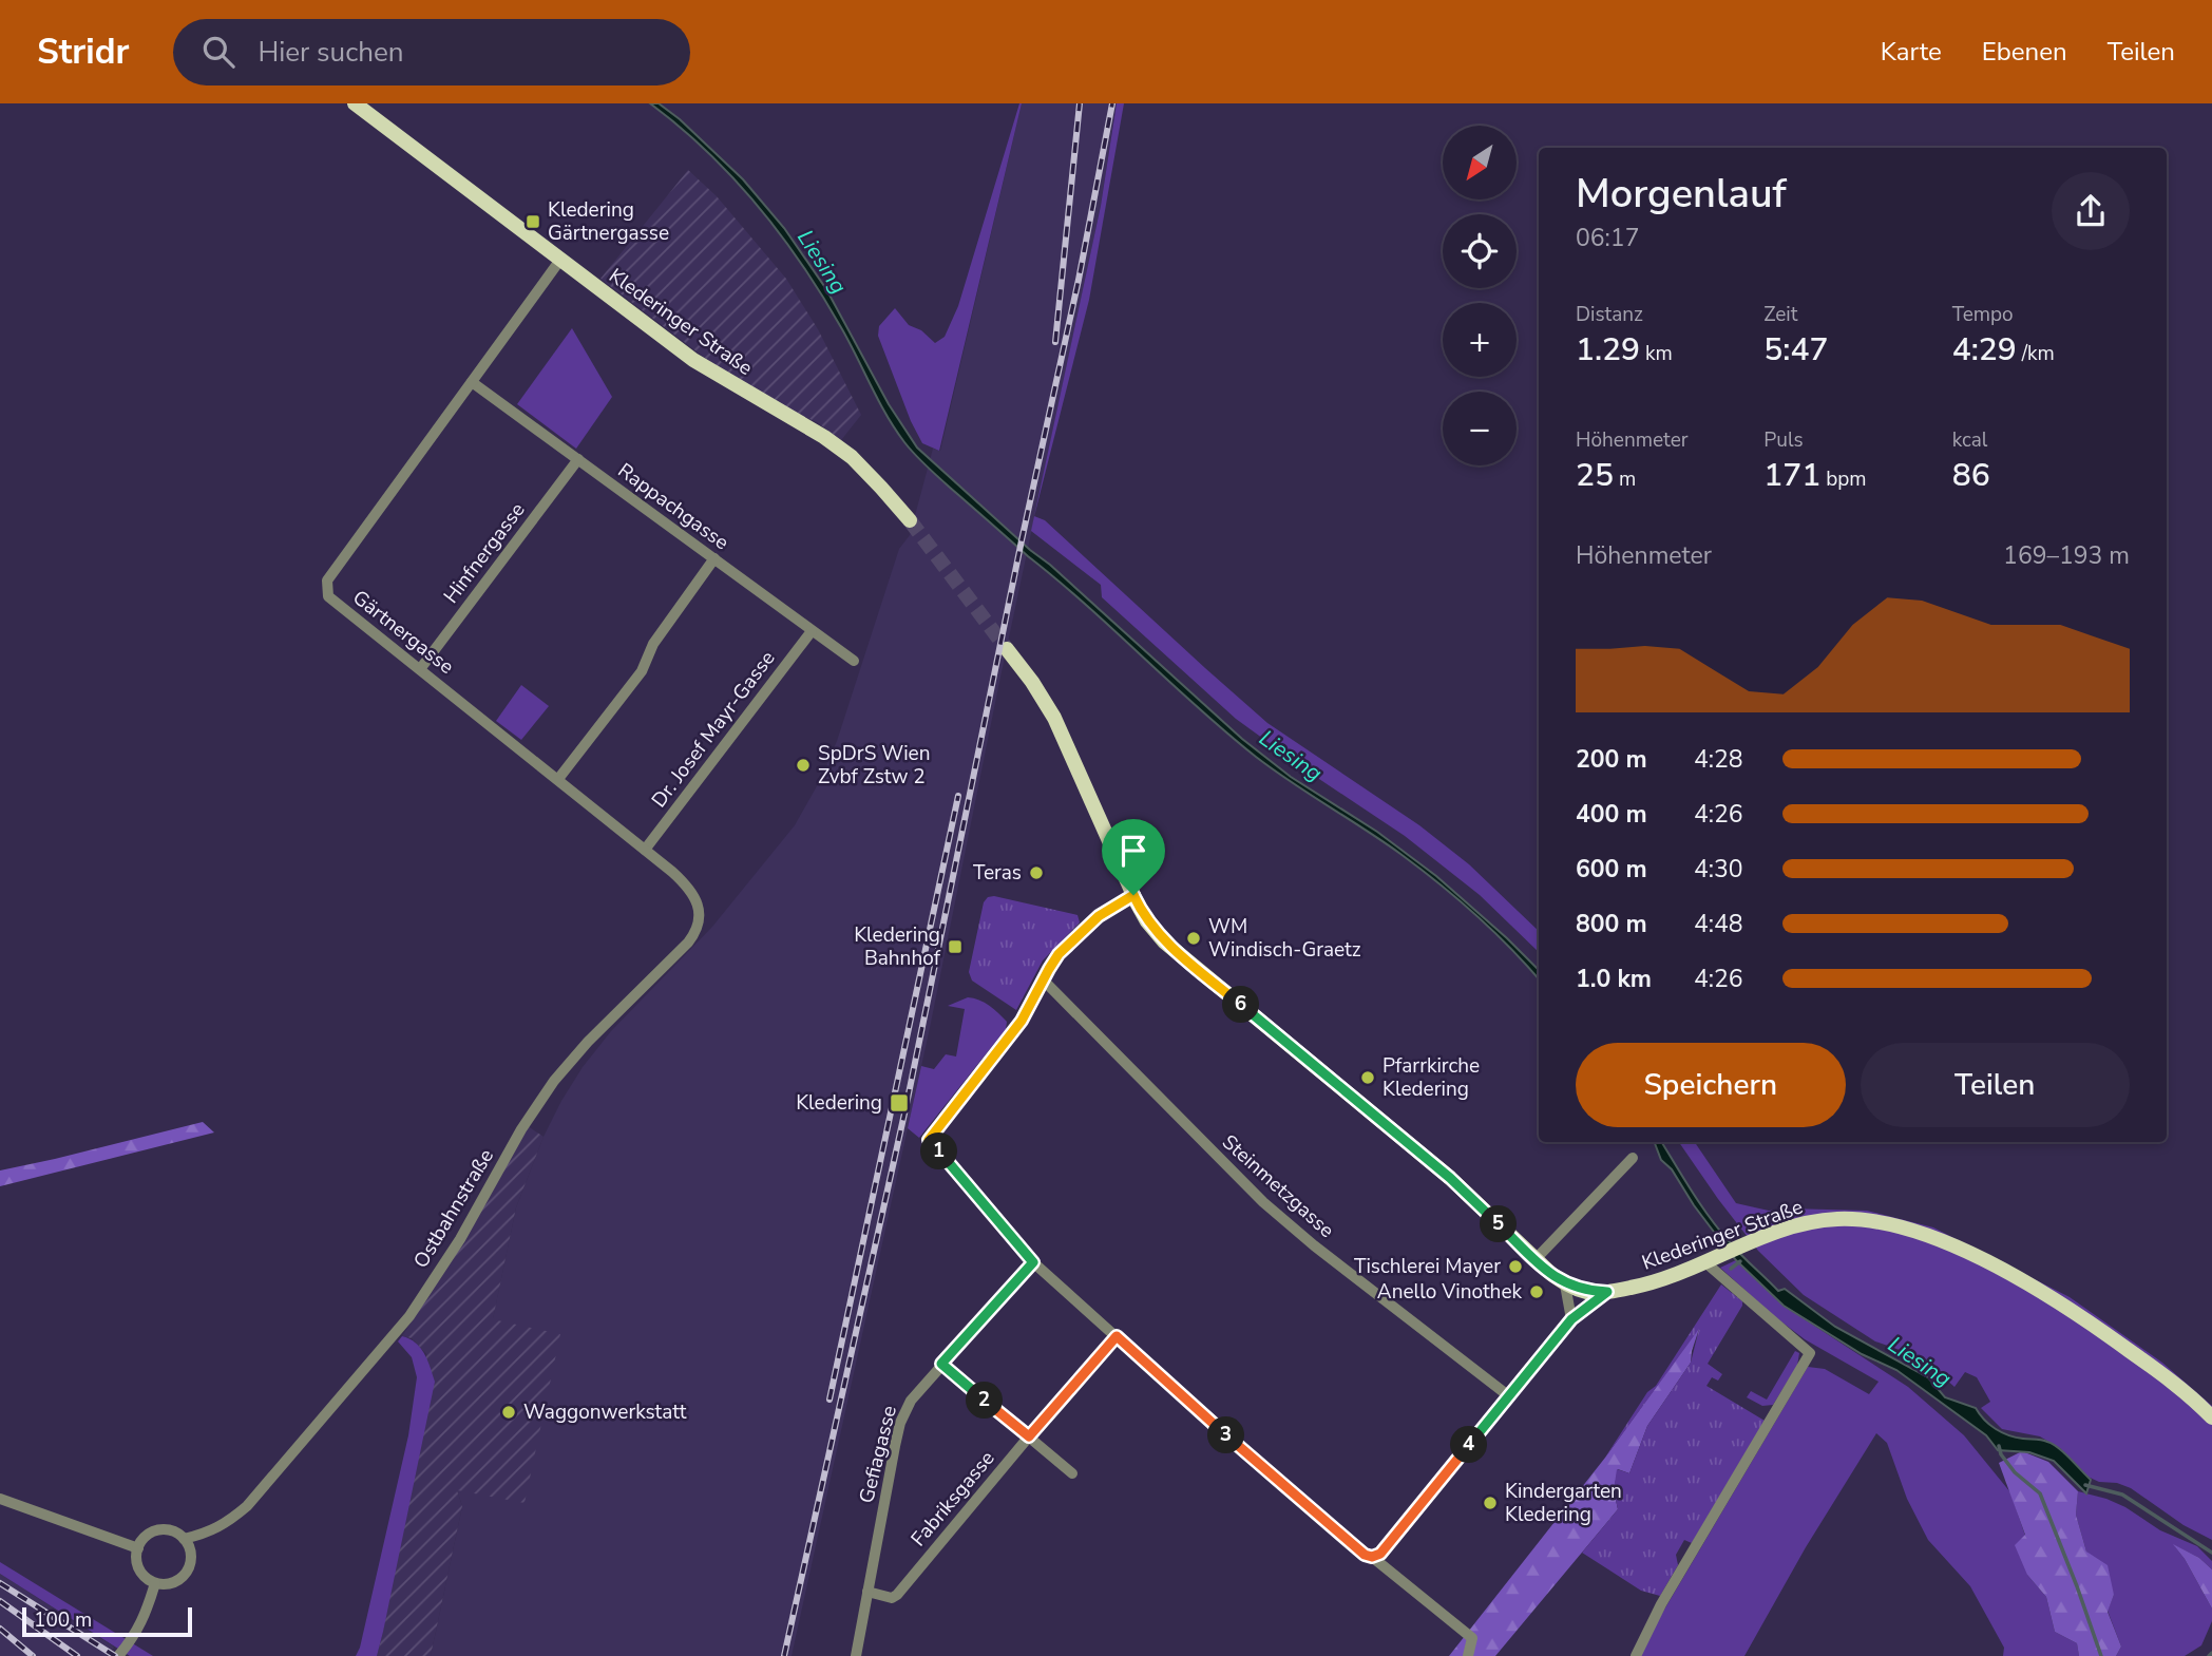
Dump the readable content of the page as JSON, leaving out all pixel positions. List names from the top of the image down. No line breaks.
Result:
{"streets":{"main road":["Klederinger Straße"],"street":["Rappachgasse","Hinfnergasse","Gärtnergasse","Dr. Josef Mayr-Gasse","Steinmetzgasse","Ostbahnstraße","Gefiagasse","Fabriksgasse"]},"crossings":[["Klederinger Straße","Gärtnergasse"],["Rappachgasse","Hinfnergasse"],["Rappachgasse","Gärtnergasse"],["Rappachgasse","Dr. Josef Mayr-Gasse"],["Hinfnergasse","Gärtnergasse"],["Gärtnergasse","Dr. Josef Mayr-Gasse"],["Gärtnergasse","Ostbahnstraße"],["Gefiagasse","Fabriksgasse"]],"water":["Liesing"],"places":{"transit":["Kledering Gärtnergasse","Kledering Bahnhof","Kledering"],"other":["SpDrS Wien Zvbf Zstw 2","Teras","WM Windisch-Graetz","Pfarrkirche Kledering","Tischlerei Mayer","Anello Vinothek","Waggonwerkstatt","Kindergarten Kledering"]},"scale_bar":"100 m","north":"bottom left","page":{"header":"Stridr","search":"Hier suchen","nav":["Karte","Ebenen","Teilen"],"map_buttons":["+","−"],"heading":["Morgenlauf","06:17"],"stats":[["Distanz","1.29 km"],["Zeit","5:47"],["Tempo","4:29 /km"],["Höhenmeter","25 m"],["Puls","171 bpm"],["kcal","86"]],"chart":["Höhenmeter","169–193 m"],"list":[{"name":"200 m","note":"4:28"},{"name":"400 m","note":"4:26"},{"name":"600 m","note":"4:30"},{"name":"800 m","note":"4:48"},{"name":"1.0 km","note":"4:26"}],"pins":["6","1","5","2","3","4"],"buttons":["Speichern","Teilen"],"scale":"100 m"}}
